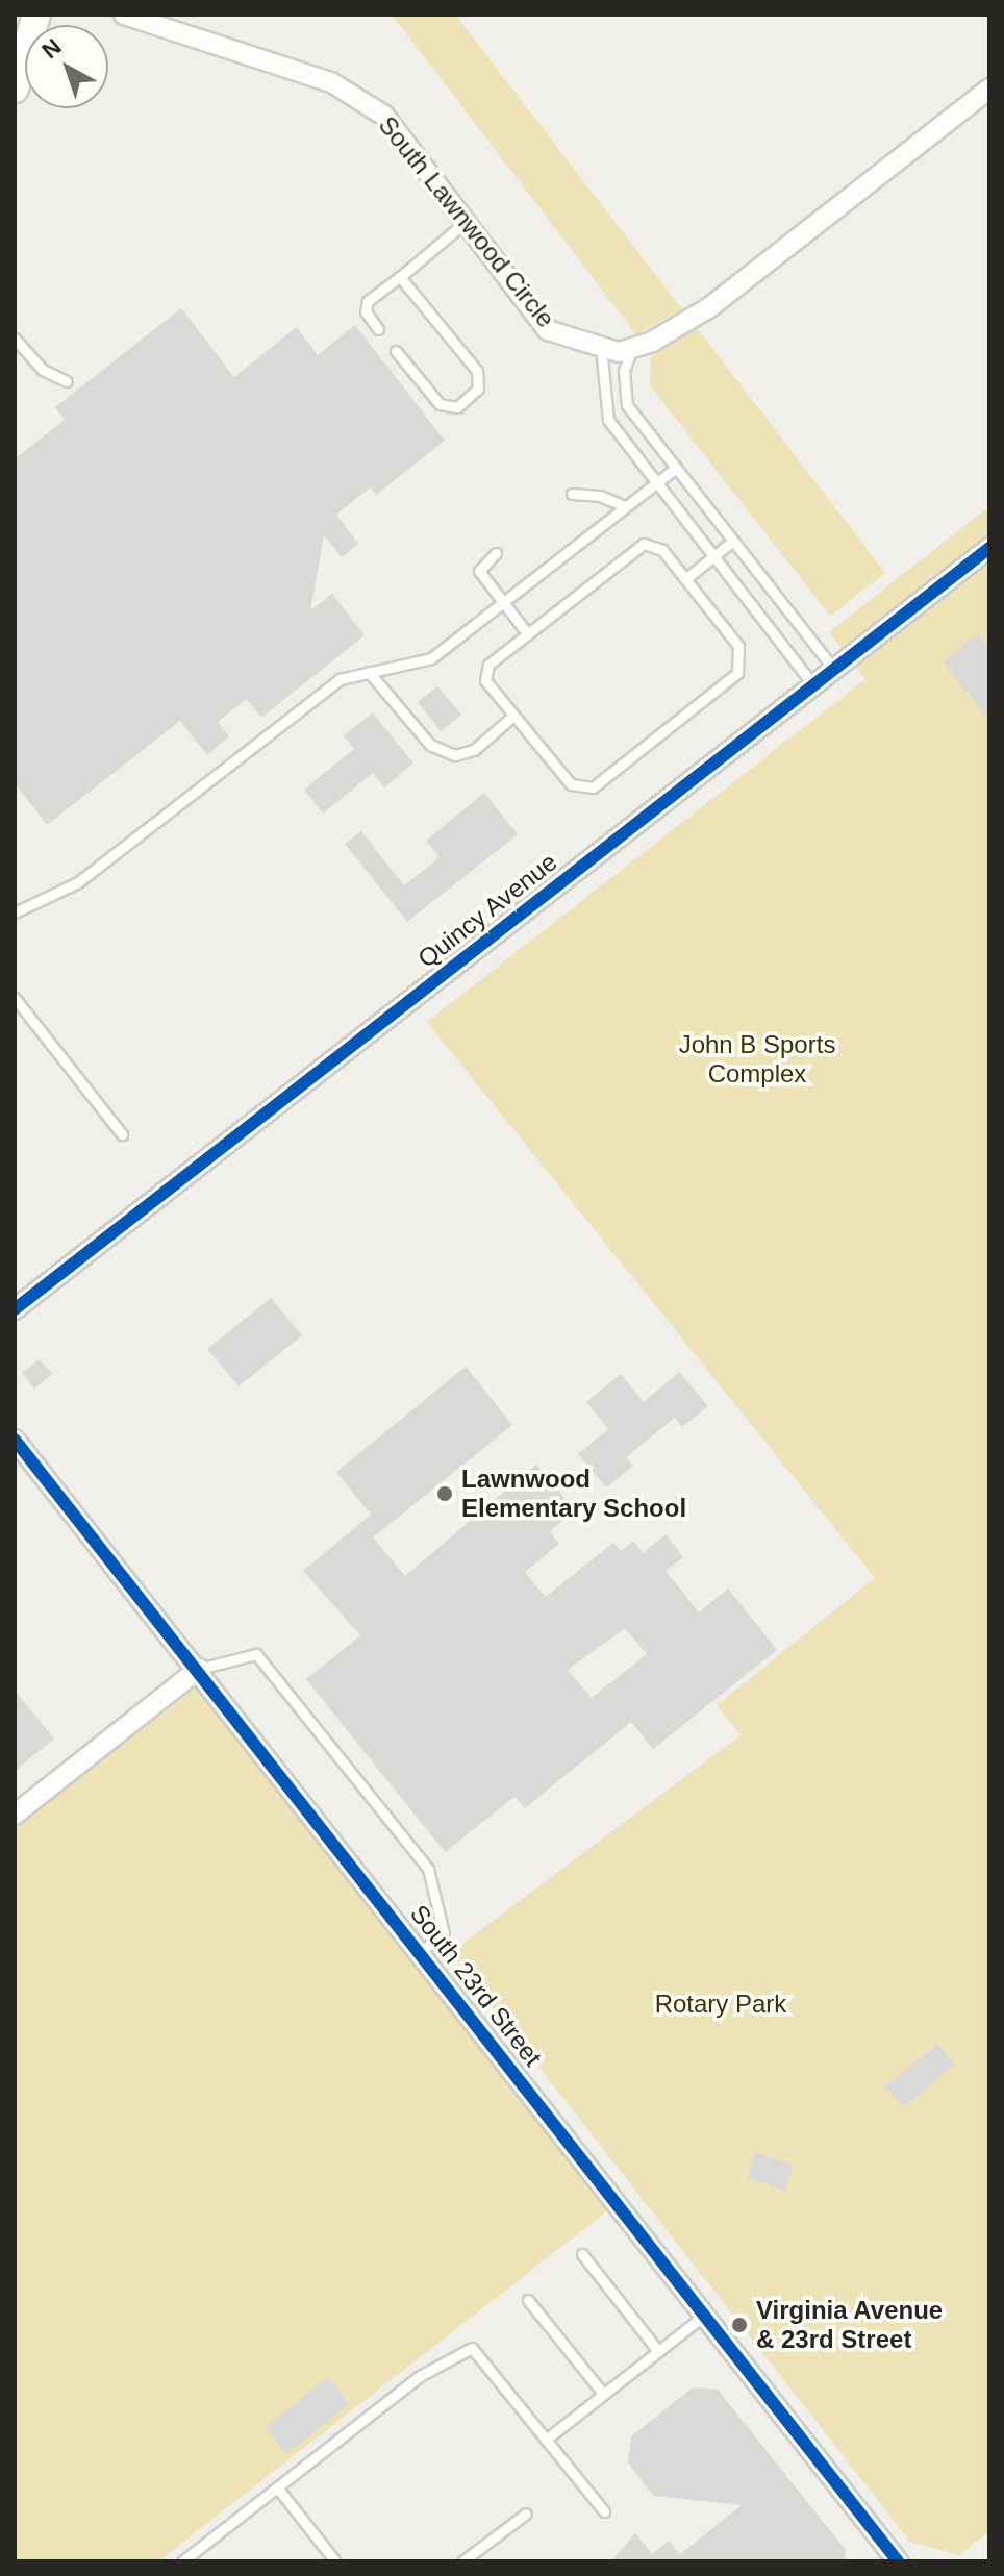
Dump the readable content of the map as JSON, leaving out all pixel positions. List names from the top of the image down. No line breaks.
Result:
{"streets":{"street":["South Lawnwood Circle","Quincy Avenue","South 23rd Street"]},"parks":["John B Sports Complex","Rotary Park"],"places":["Lawnwood Elementary School","Virginia Avenue & 23rd Street"],"north":"top left"}
